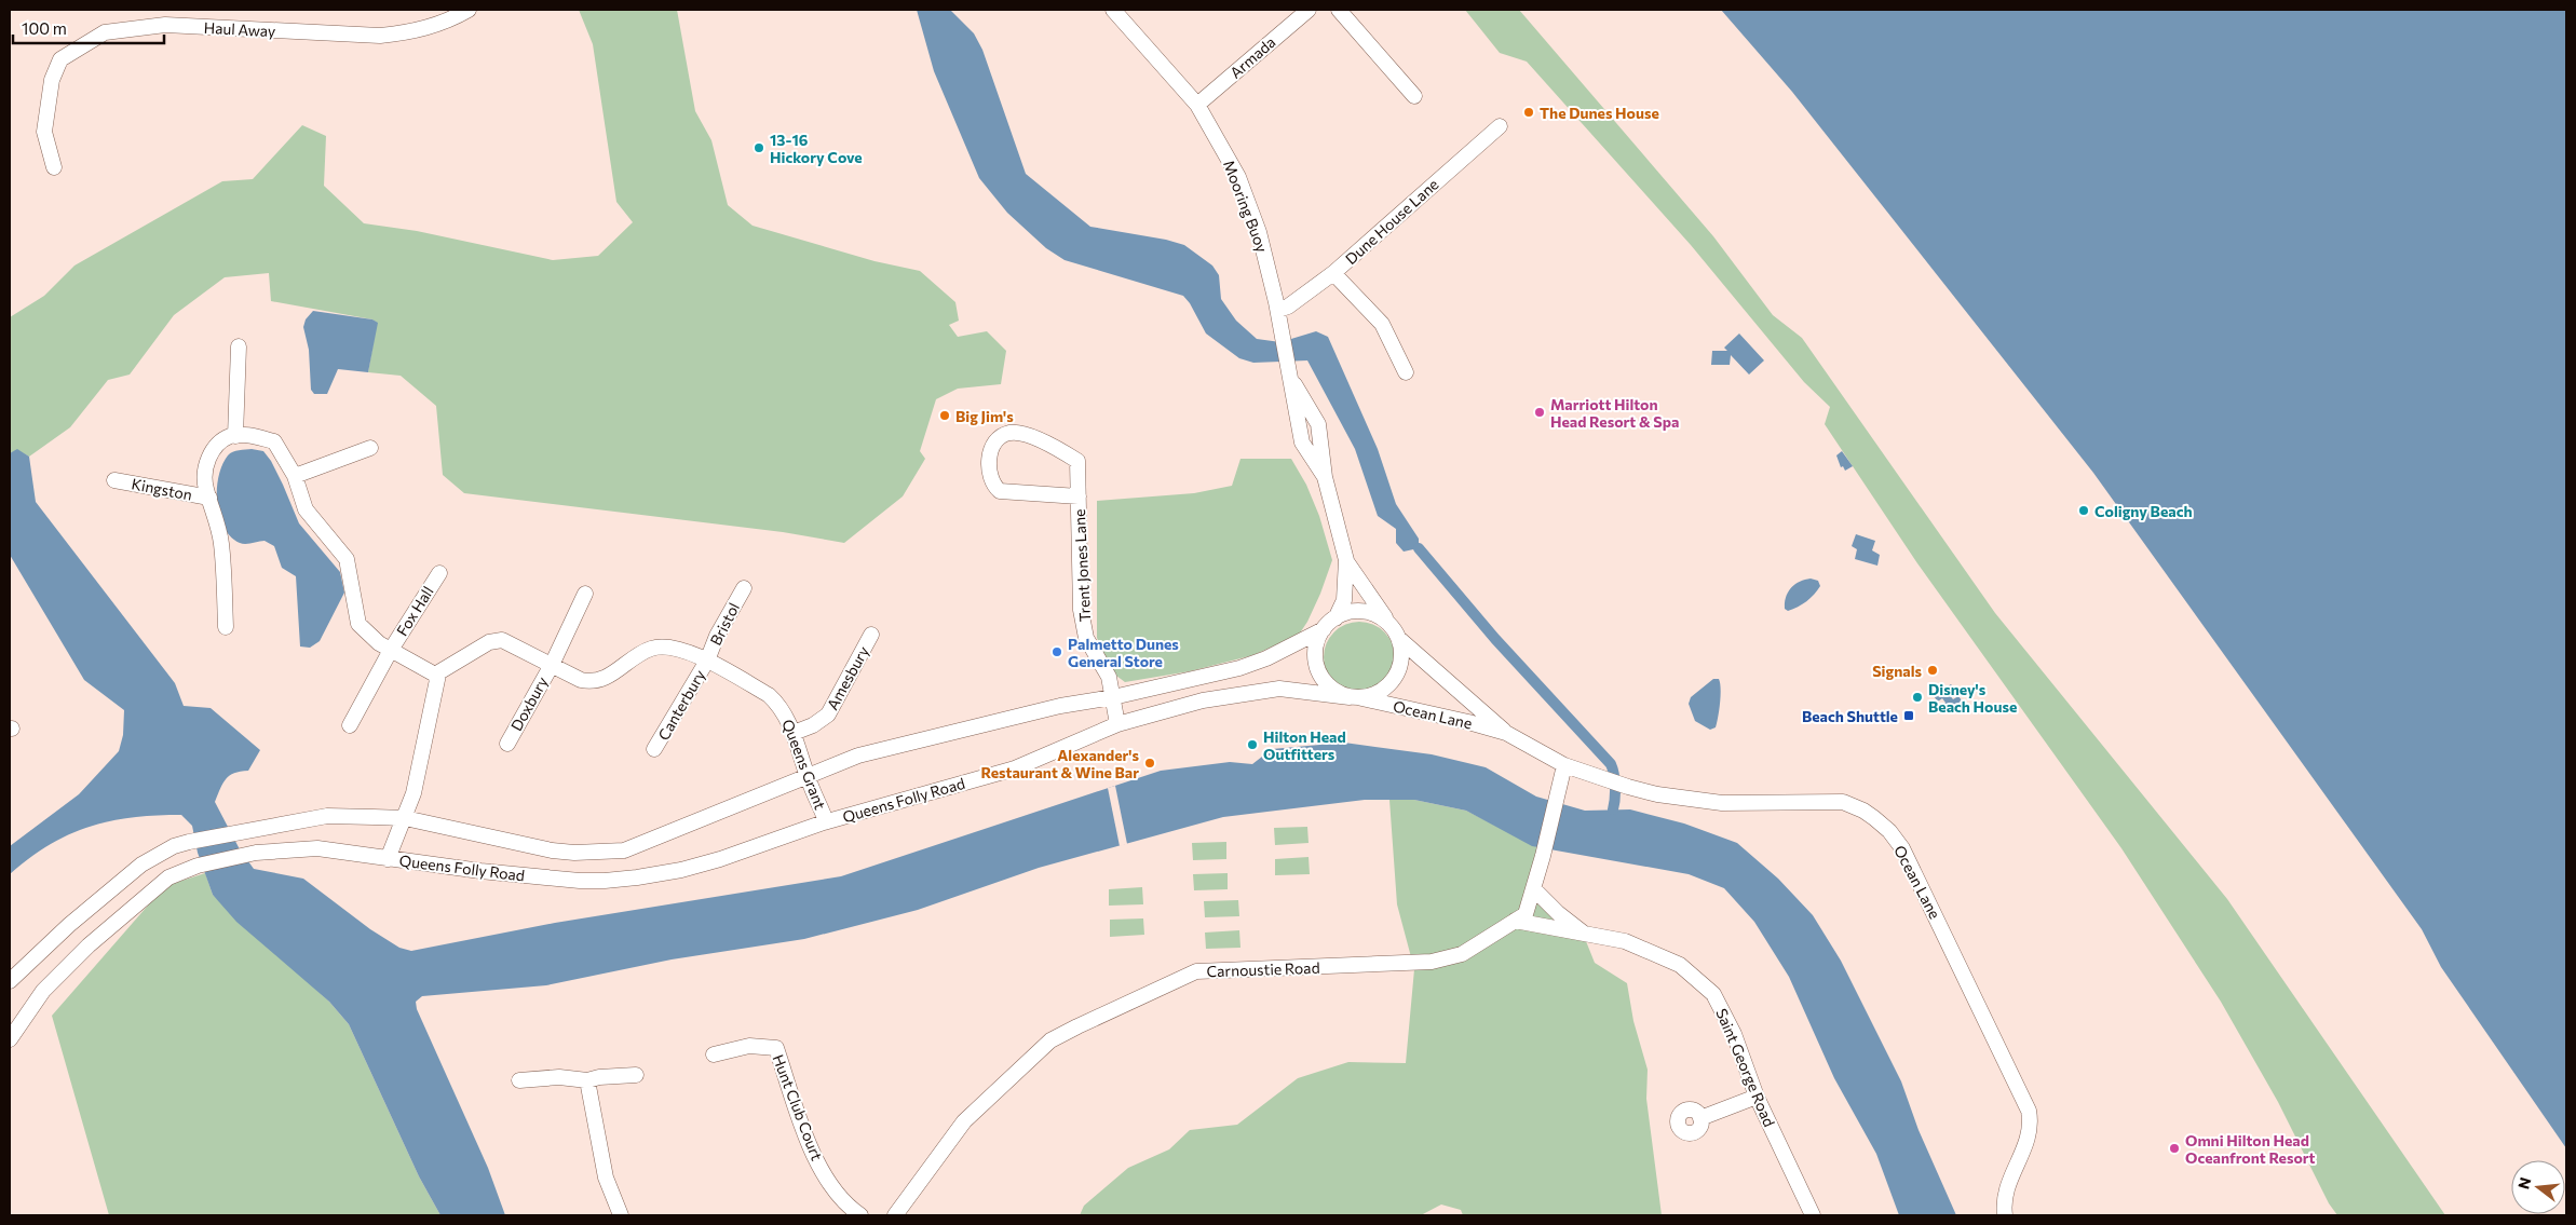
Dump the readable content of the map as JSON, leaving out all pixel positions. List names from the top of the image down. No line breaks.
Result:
{"streets":{"street":["Haul Away","Armada","Mooring Buoy","Dune House Lane","Kingston","Trent Jones Lane","Fox Hall","Bristol","Amesbury","Doxbury","Canterbury","Ocean Lane","Queens Grant","Queens Folly Road","Carnoustie Road","Saint George Road","Hunt Club Court"]},"crossings":[["Armada","Mooring Buoy"],["Mooring Buoy","Dune House Lane"],["Mooring Buoy","Ocean Lane"],["Mooring Buoy","Queens Folly Road"],["Trent Jones Lane","Queens Folly Road"],["Bristol","Canterbury"],["Bristol","Queens Grant"],["Amesbury","Queens Grant"],["Doxbury","Queens Grant"],["Canterbury","Queens Grant"],["Ocean Lane","Queens Folly Road"],["Ocean Lane","Carnoustie Road"],["Queens Grant","Queens Folly Road"],["Carnoustie Road","Saint George Road"]],"places":{"other":["The Dunes House","13-16 Hickory Cove","Marriott Hilton Head Resort & Spa","Big Jim's","Coligny Beach","Palmetto Dunes General Store","Signals","Disney's Beach House","Hilton Head Outfitters","Alexander's Restaurant & Wine Bar","Omni Hilton Head Oceanfront Resort"],"transit":["Beach Shuttle"]},"scale_bar":"100 m","north":"left"}
